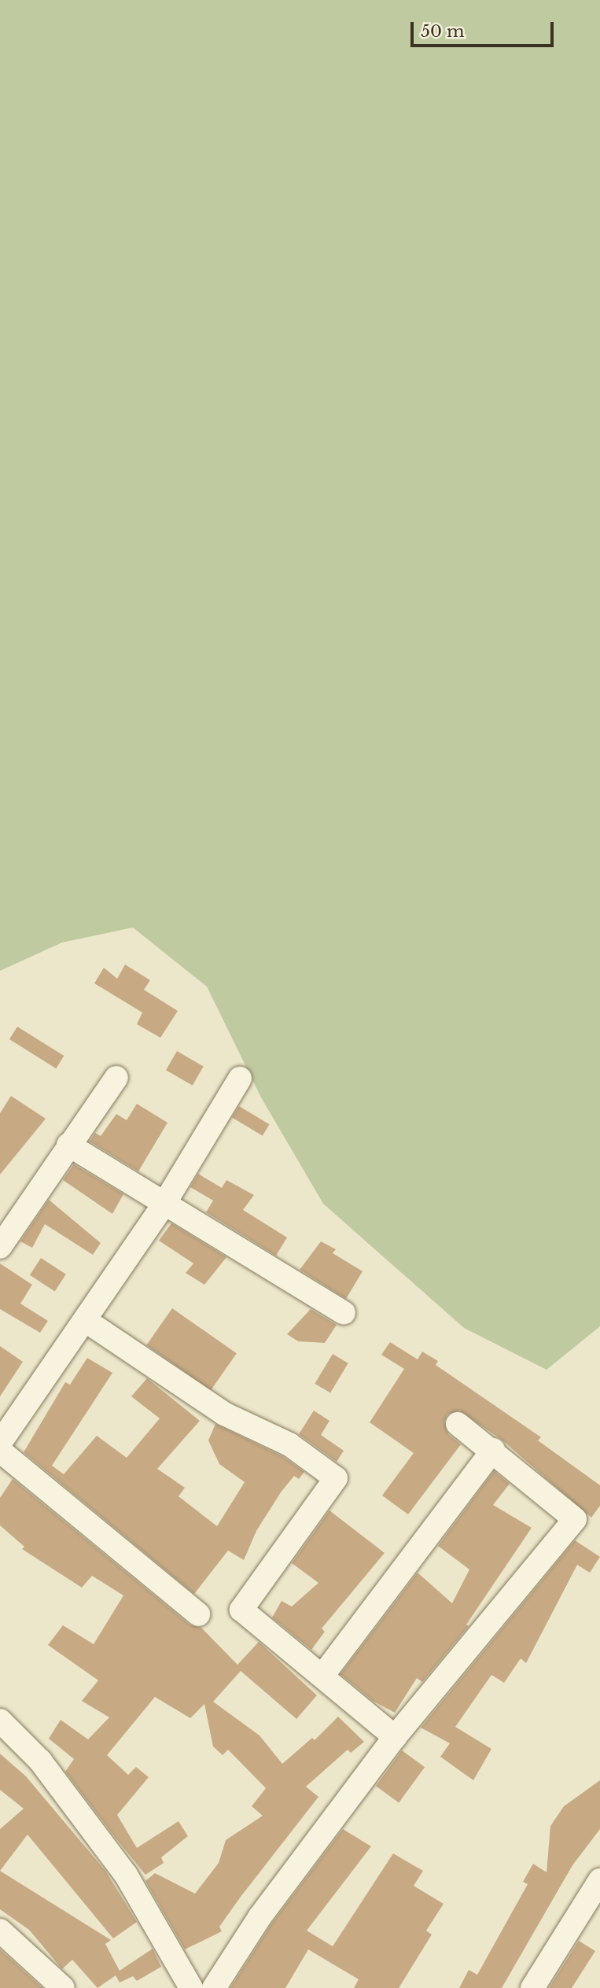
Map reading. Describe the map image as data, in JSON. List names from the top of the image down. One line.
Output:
{"scale_bar":"50 m"}
